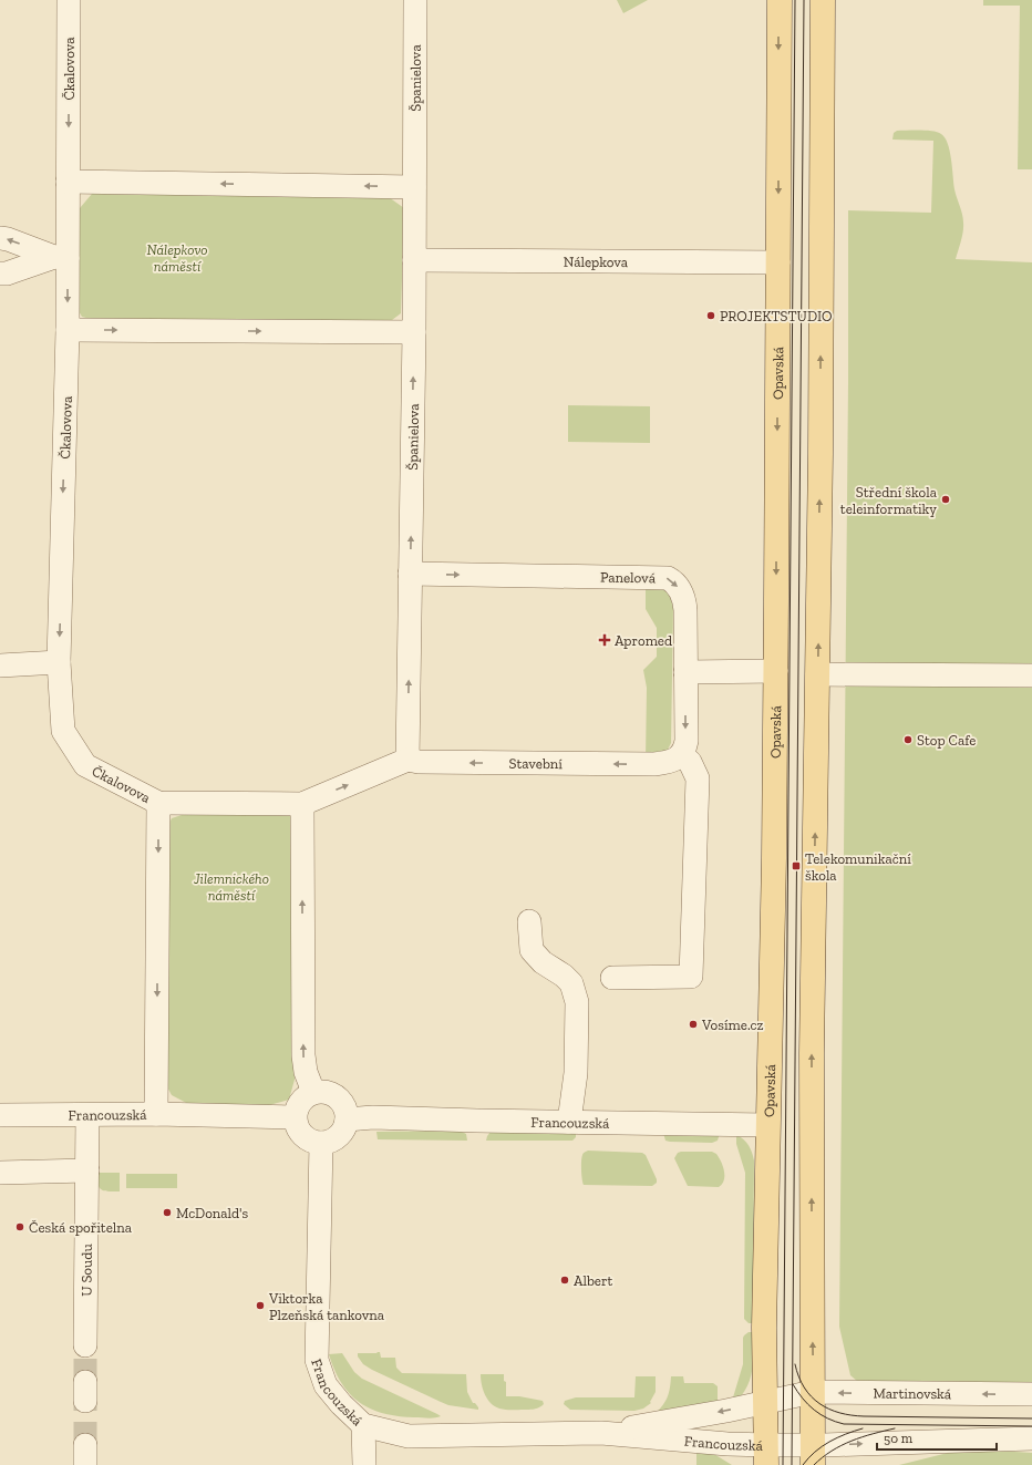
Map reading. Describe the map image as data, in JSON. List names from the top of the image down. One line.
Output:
{"streets":{"main road":["Opavská"],"street":["Čkalovova","Španielova","Nálepkova","Panelová","Stavební","Francouzská","U Soudu","Martinovská"]},"crossings":[["Španielova","Nálepkova"],["Španielova","Panelová"],["Španielova","Stavební"],["Nálepkova","Opavská"],["Opavská","Francouzská"],["Panelová","Stavební"],["Francouzská","U Soudu"],["Francouzská","Martinovská"]],"one_way":["Čkalovova","Španielova","Stavební"],"parks":["Nálepkovo náměstí","Jilemnického náměstí"],"places":{"other":["PROJEKTSTUDIO","Střední škola teleinformatiky","Stop Cafe","Vosíme.cz","McDonald's","Česká spořitelna","Albert","Viktorka Plzeňská tankovna"],"health":["Apromed"],"transit":["Telekomunikační škola"]},"scale_bar":"50 m"}
